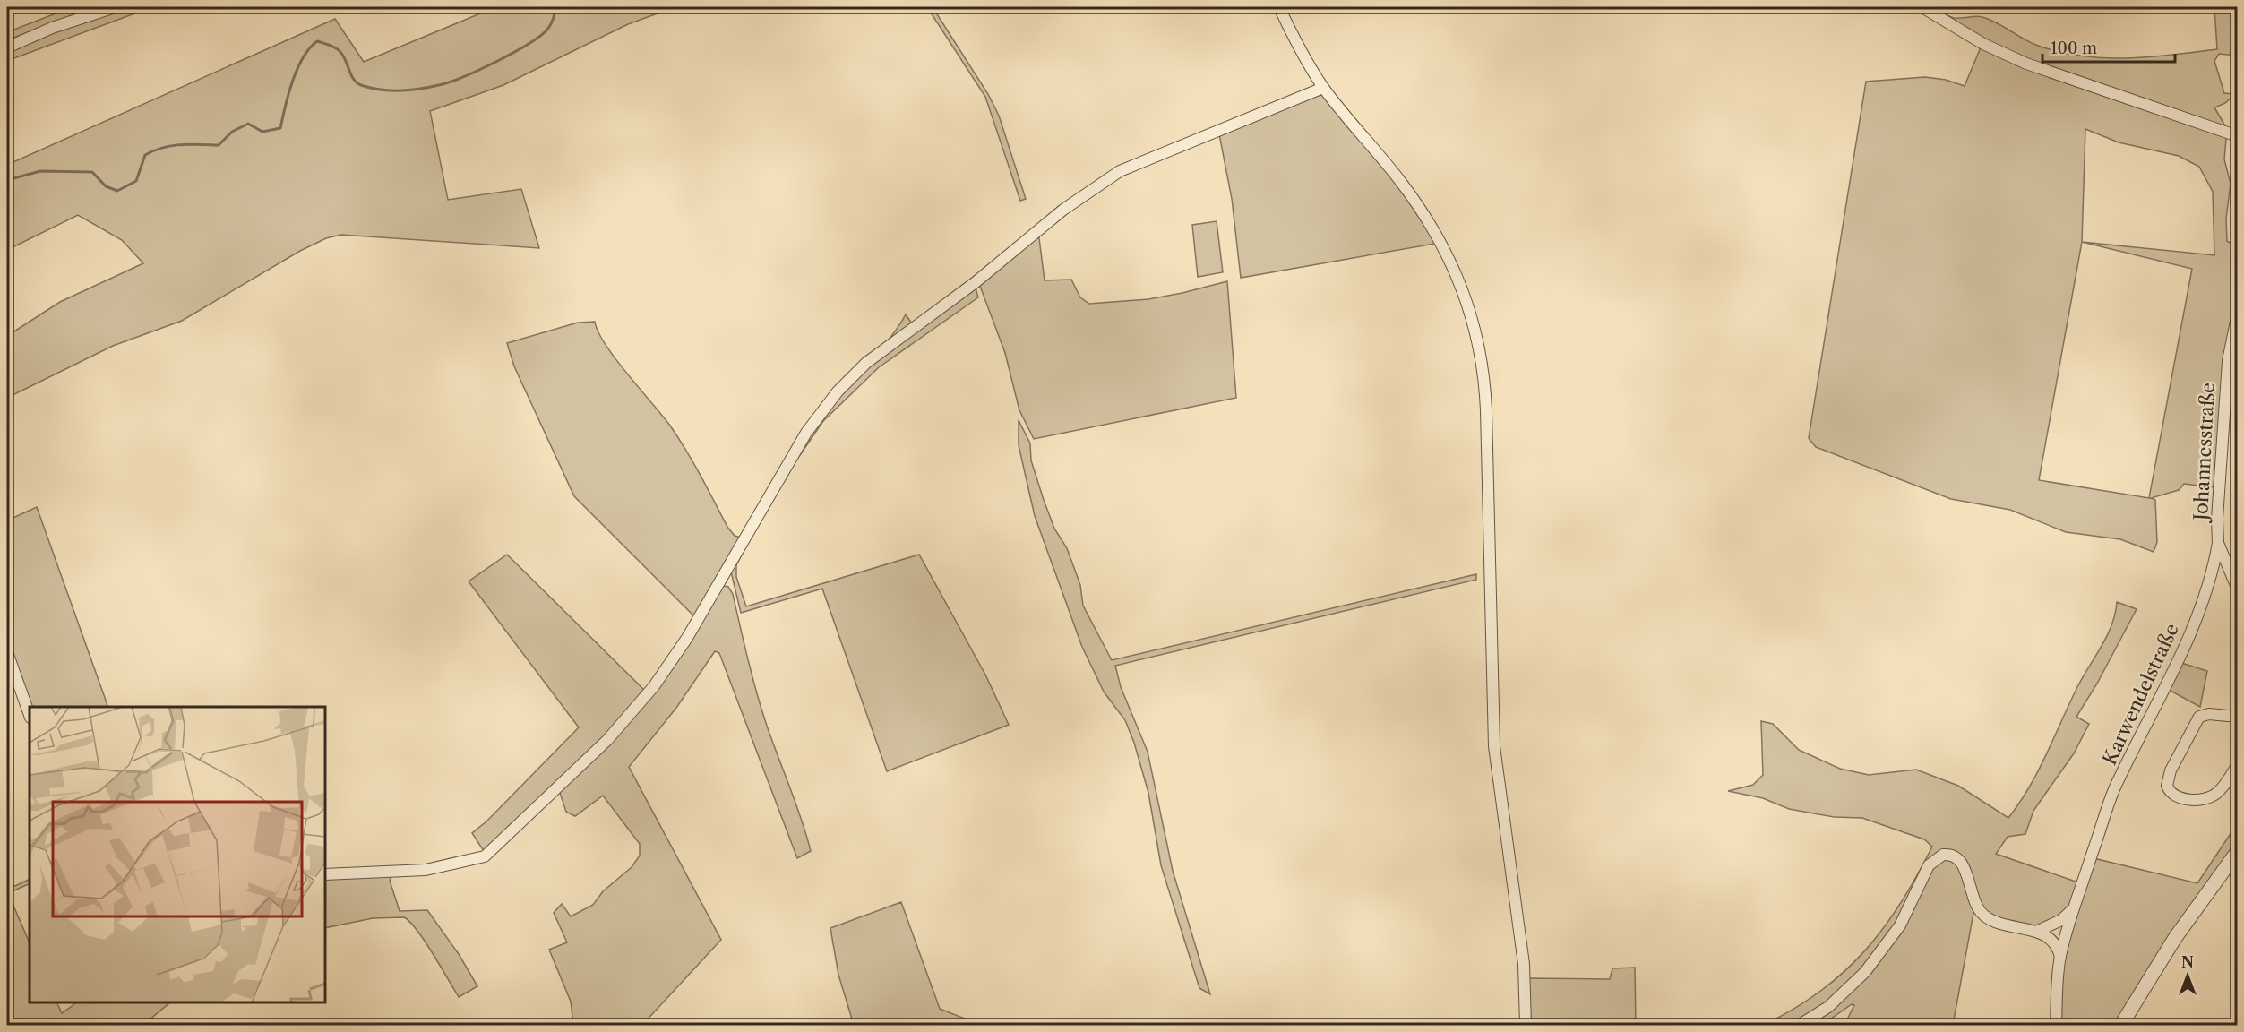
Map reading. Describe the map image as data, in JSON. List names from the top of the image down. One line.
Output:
{"streets":{"street":["Johannesstraße","Karwendelstraße"]},"crossings":[["Johannesstraße","Karwendelstraße"]],"scale_bar":"100 m","north":"top"}
